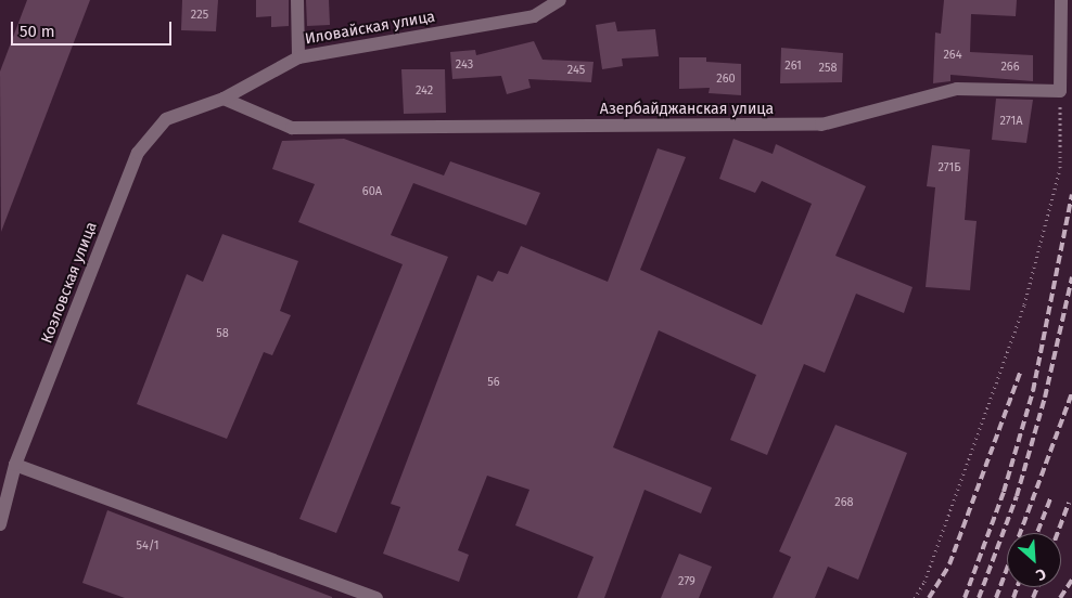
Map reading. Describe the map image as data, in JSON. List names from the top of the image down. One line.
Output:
{"streets":{"street":["Иловайская улица","Азербайджанская улица","Козловская улица"]},"crossings":[["Иловайская улица","Азербайджанская улица"],["Иловайская улица","Козловская улица"],["Азербайджанская улица","Козловская улица"]],"house_numbers":["225","264","243","261","266","258","245","260","242","271А","271Б","60А","58","56","268","54/1","279"],"scale_bar":"50 m","north":"bottom right"}
